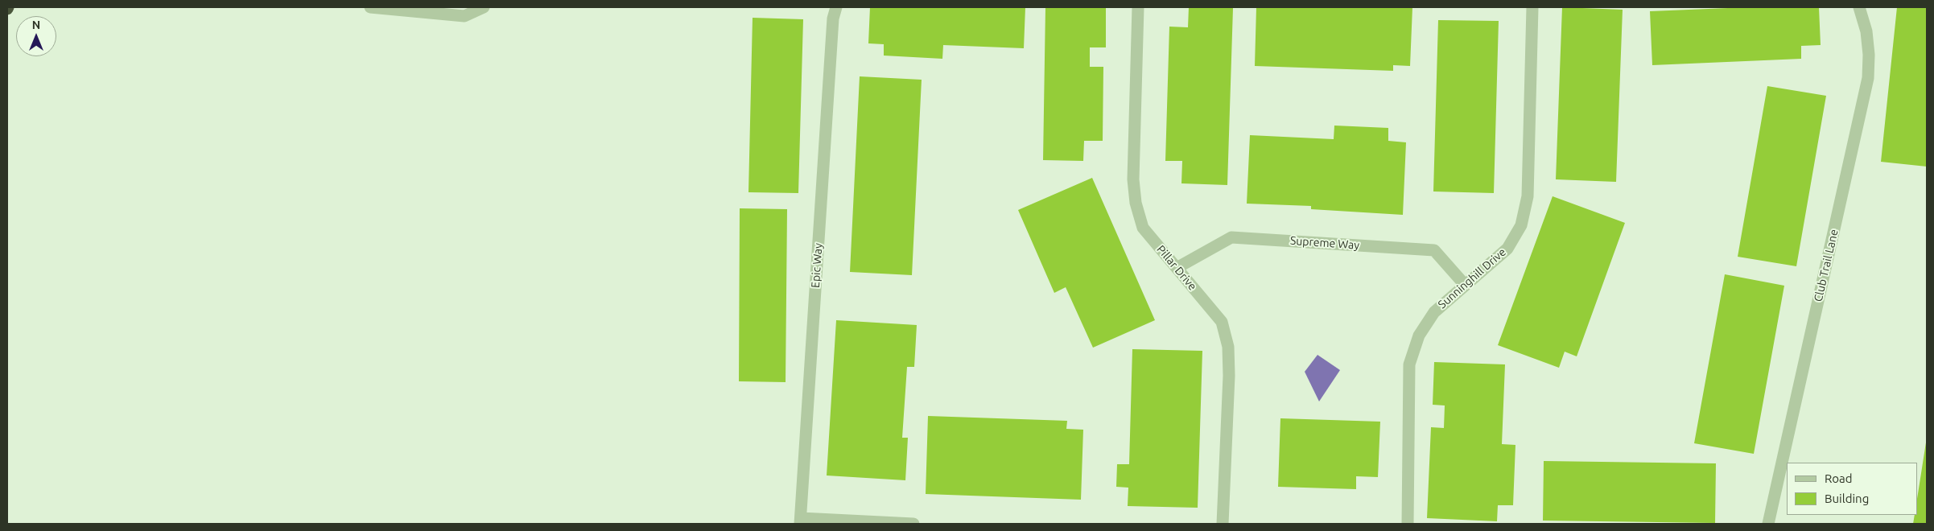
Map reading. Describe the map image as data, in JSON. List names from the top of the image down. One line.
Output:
{"streets":{"street":["Supreme Way","Epic Way","Club Trail Lane","Pillar Drive","Sunninghill Drive"]},"crossings":[["Supreme Way","Pillar Drive"],["Supreme Way","Sunninghill Drive"]],"legend":["Road","Building"],"north":"top"}
